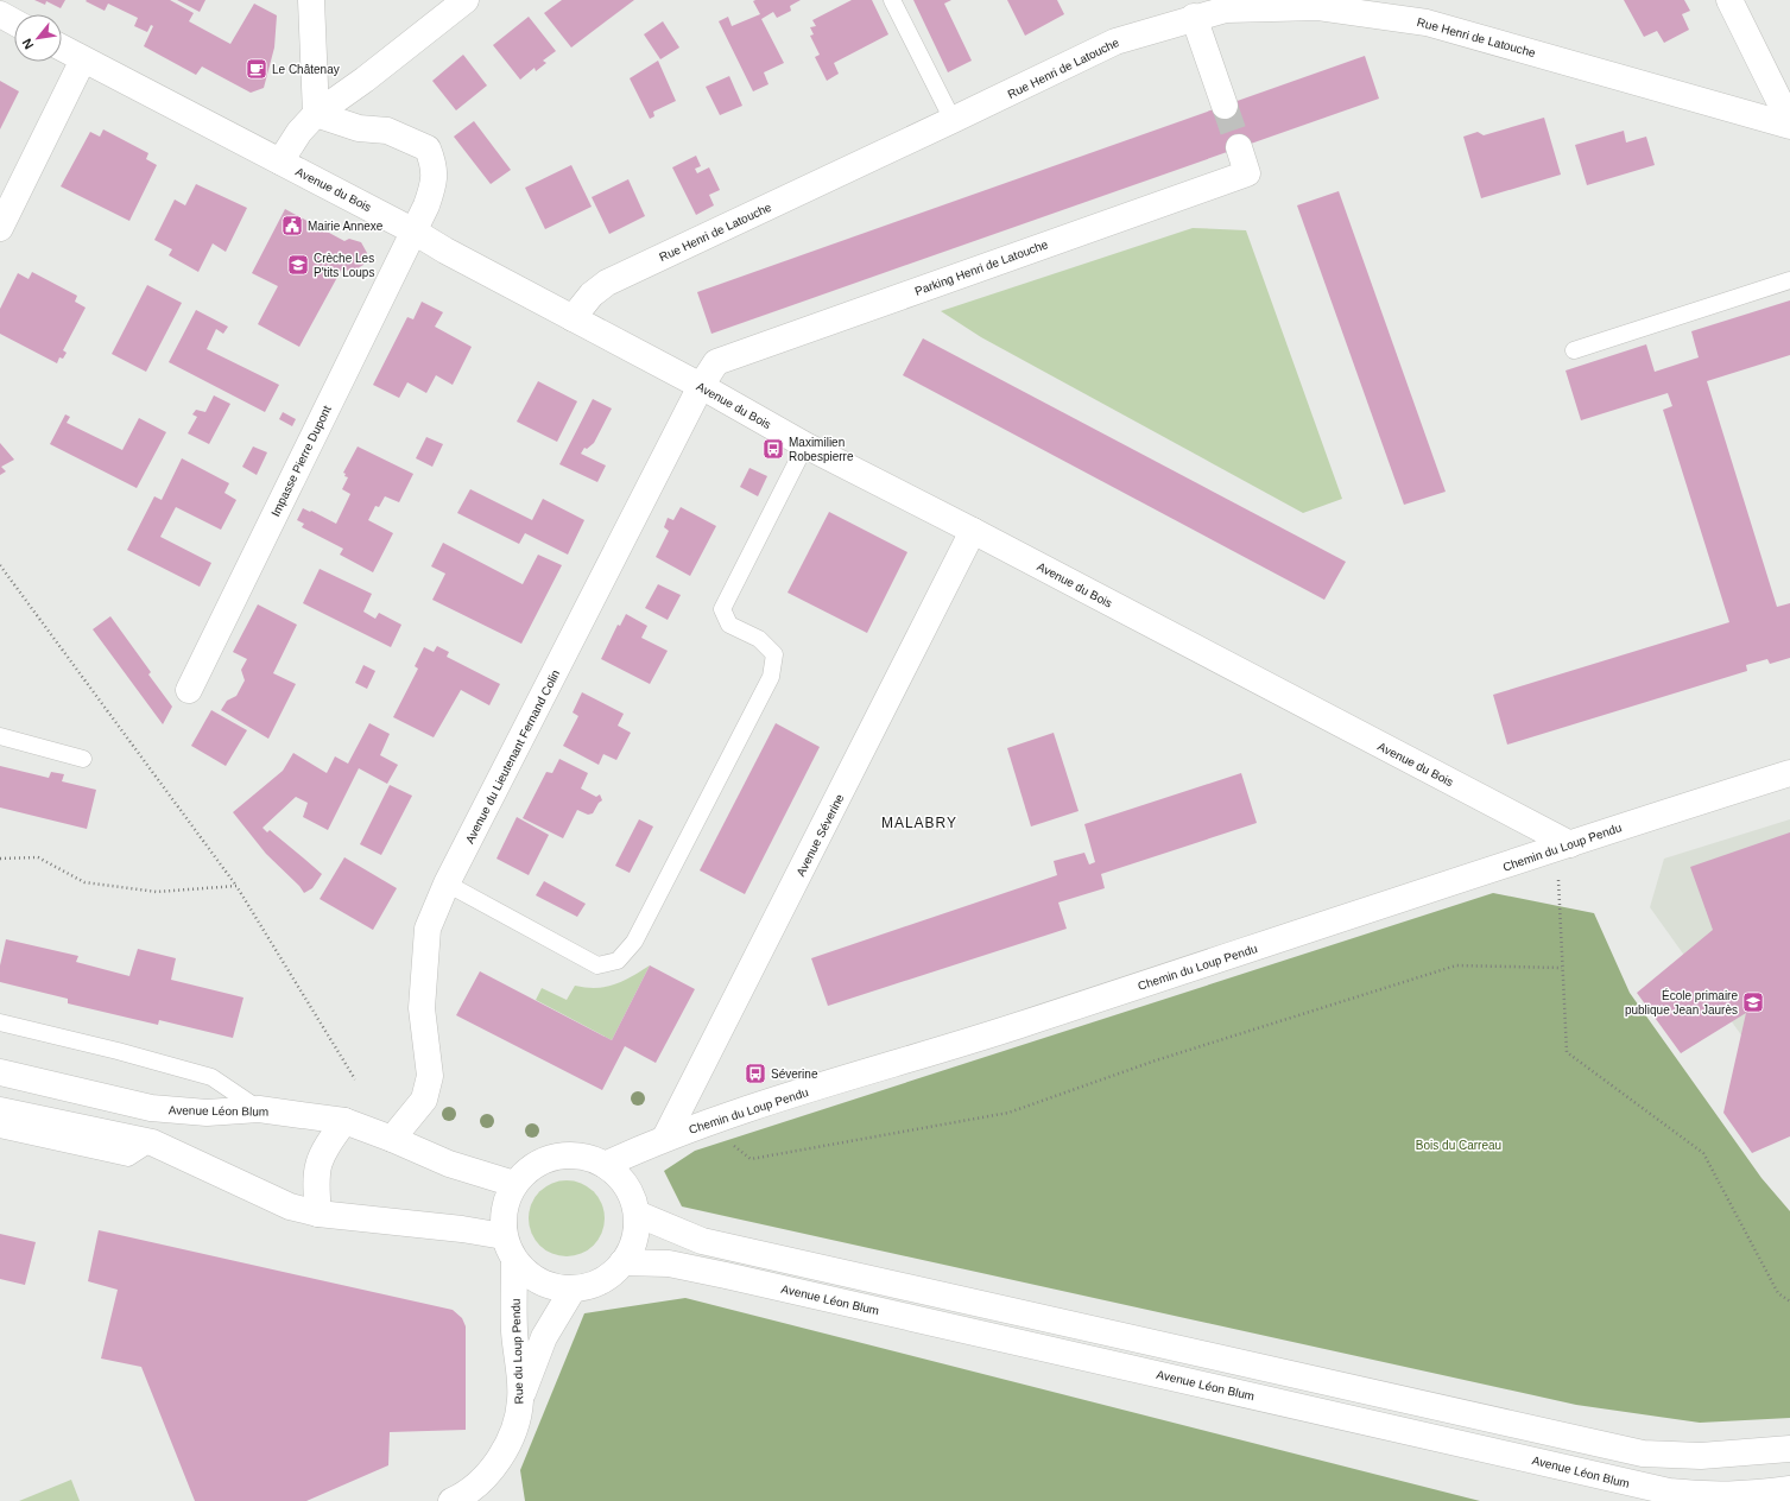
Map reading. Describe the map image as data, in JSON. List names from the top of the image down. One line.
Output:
{"streets":{"street":["Rue Henri de Latouche","Avenue du Bois","Parking Henri de Latouche","Impasse Pierre Dupont","Avenue du Lieutenant Fernand Colin","Avenue Séverine","Chemin du Loup Pendu","Avenue Léon Blum","Rue du Loup Pendu"]},"crossings":[["Rue Henri de Latouche","Avenue du Bois"],["Avenue du Bois","Parking Henri de Latouche"],["Avenue du Bois","Impasse Pierre Dupont"],["Avenue du Bois","Avenue du Lieutenant Fernand Colin"],["Avenue du Bois","Avenue Séverine"],["Avenue du Bois","Chemin du Loup Pendu"],["Parking Henri de Latouche","Avenue du Lieutenant Fernand Colin"],["Avenue du Lieutenant Fernand Colin","Avenue Léon Blum"],["Avenue Séverine","Chemin du Loup Pendu"],["Chemin du Loup Pendu","Avenue Léon Blum"],["Chemin du Loup Pendu","Rue du Loup Pendu"],["Avenue Léon Blum","Rue du Loup Pendu"]],"districts":["MALABRY"],"parks":["Bois du Carreau"],"places":{"cafe":["Le Châtenay"],"public building":["Mairie Annexe"],"school or university":["Crèche Les P'tits Loups","École primaire publique Jean Jaurès"],"bus stop":["Maximilien Robespierre","Séverine"]},"north":"bottom left"}
